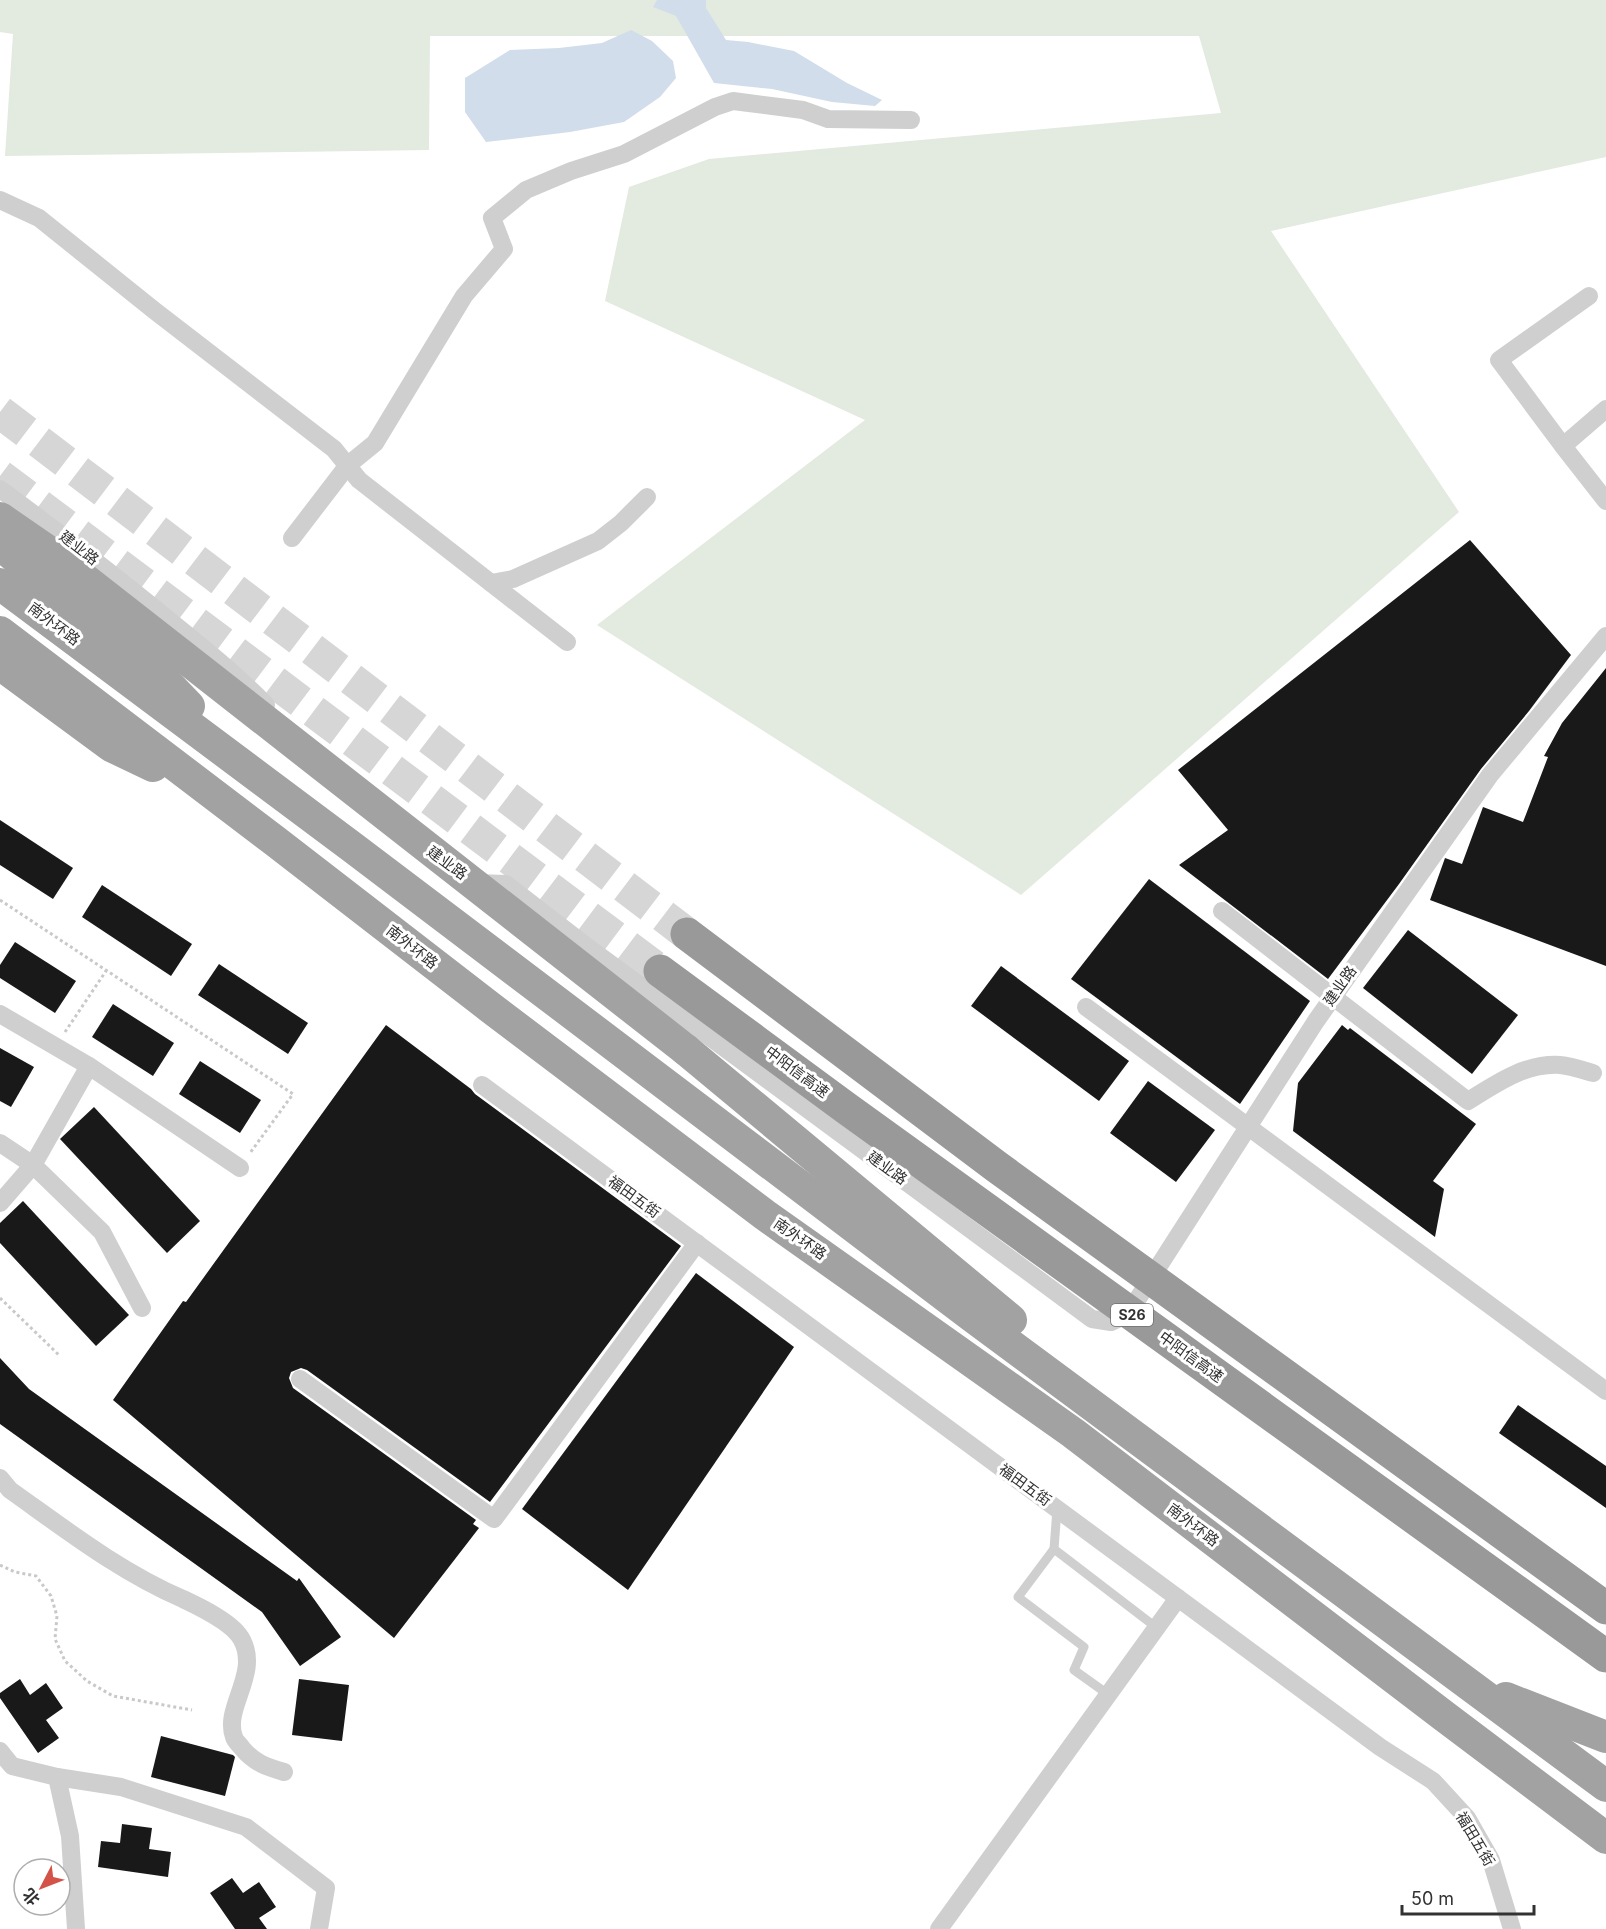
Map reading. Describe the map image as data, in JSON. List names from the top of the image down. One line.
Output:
{"streets":{"highway":["南外环路","中阳信高速","S26"],"street":["建业路","福田五街"]},"scale_bar":"50 m","north":"bottom left"}
